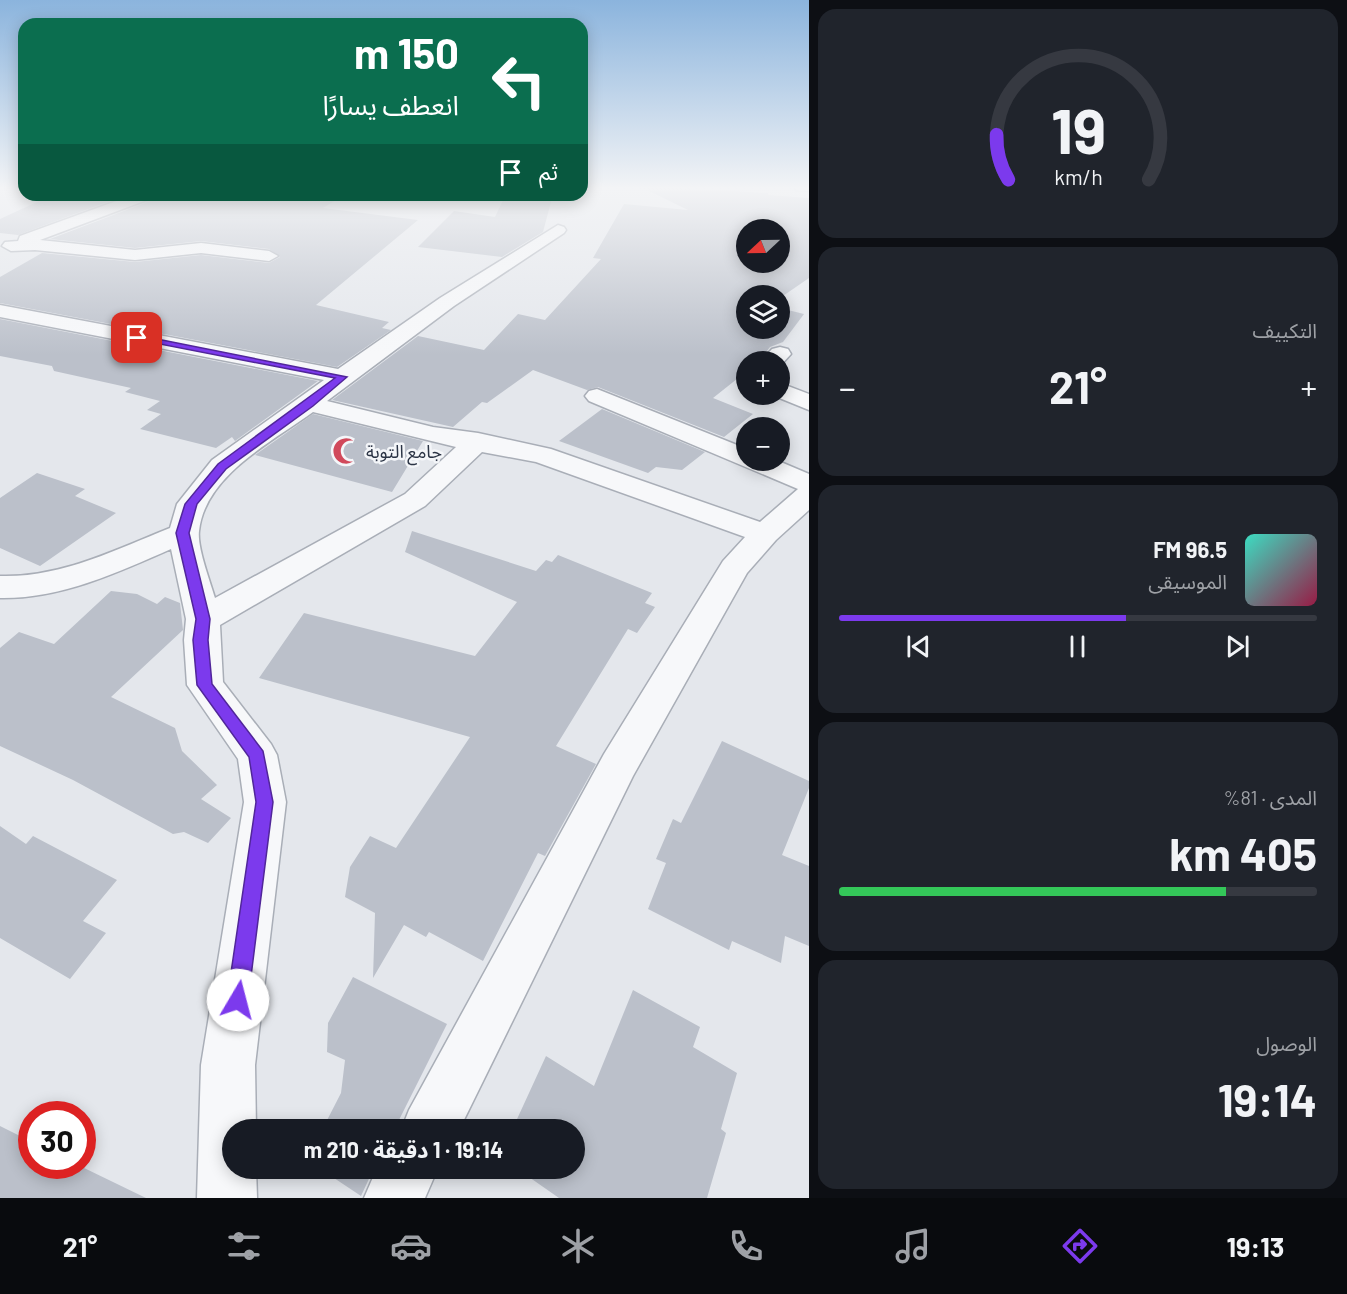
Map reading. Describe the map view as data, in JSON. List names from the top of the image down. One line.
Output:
{"places":{"mosque":["جامع التوبة"]},"north":"left","page":{"turn":["150 m","انعطف يسارًا"],"then":"ثم","map_buttons":["+","−"],"tile":["التكييف",["المدى · 81%","405 km"],["الوصول","19:14"]],"heat":["−","21°","+"],"song":["96.5 FM","الموسيقى"],"limit":"30","trip":"19:14 · 1 دقيقة · 210 m","tabs":["19:13","21°"],"gauge":["19","km/h"]}}
